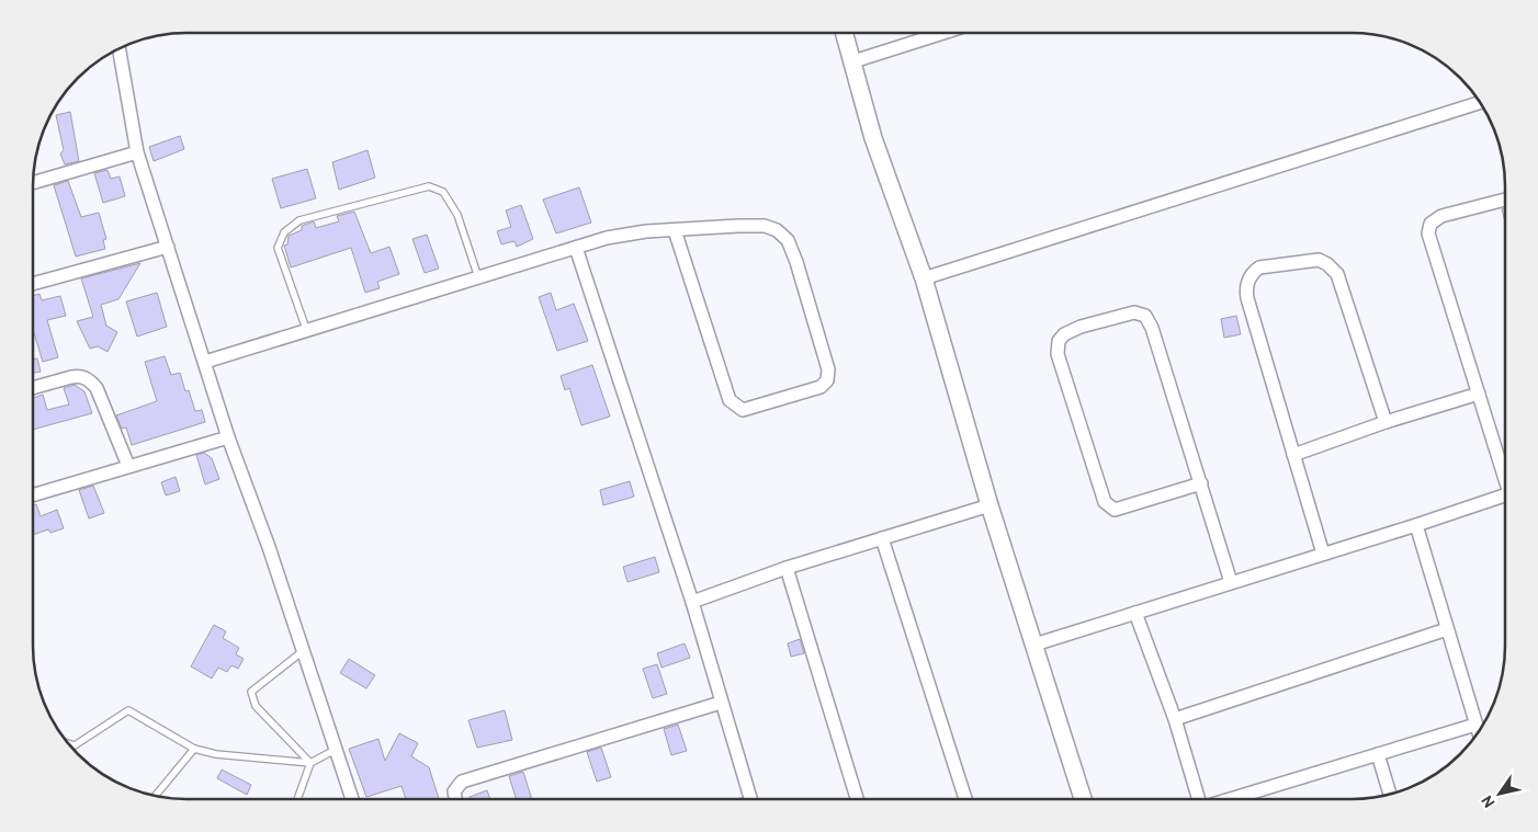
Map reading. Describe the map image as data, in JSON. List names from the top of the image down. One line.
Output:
{"north":"bottom left"}
